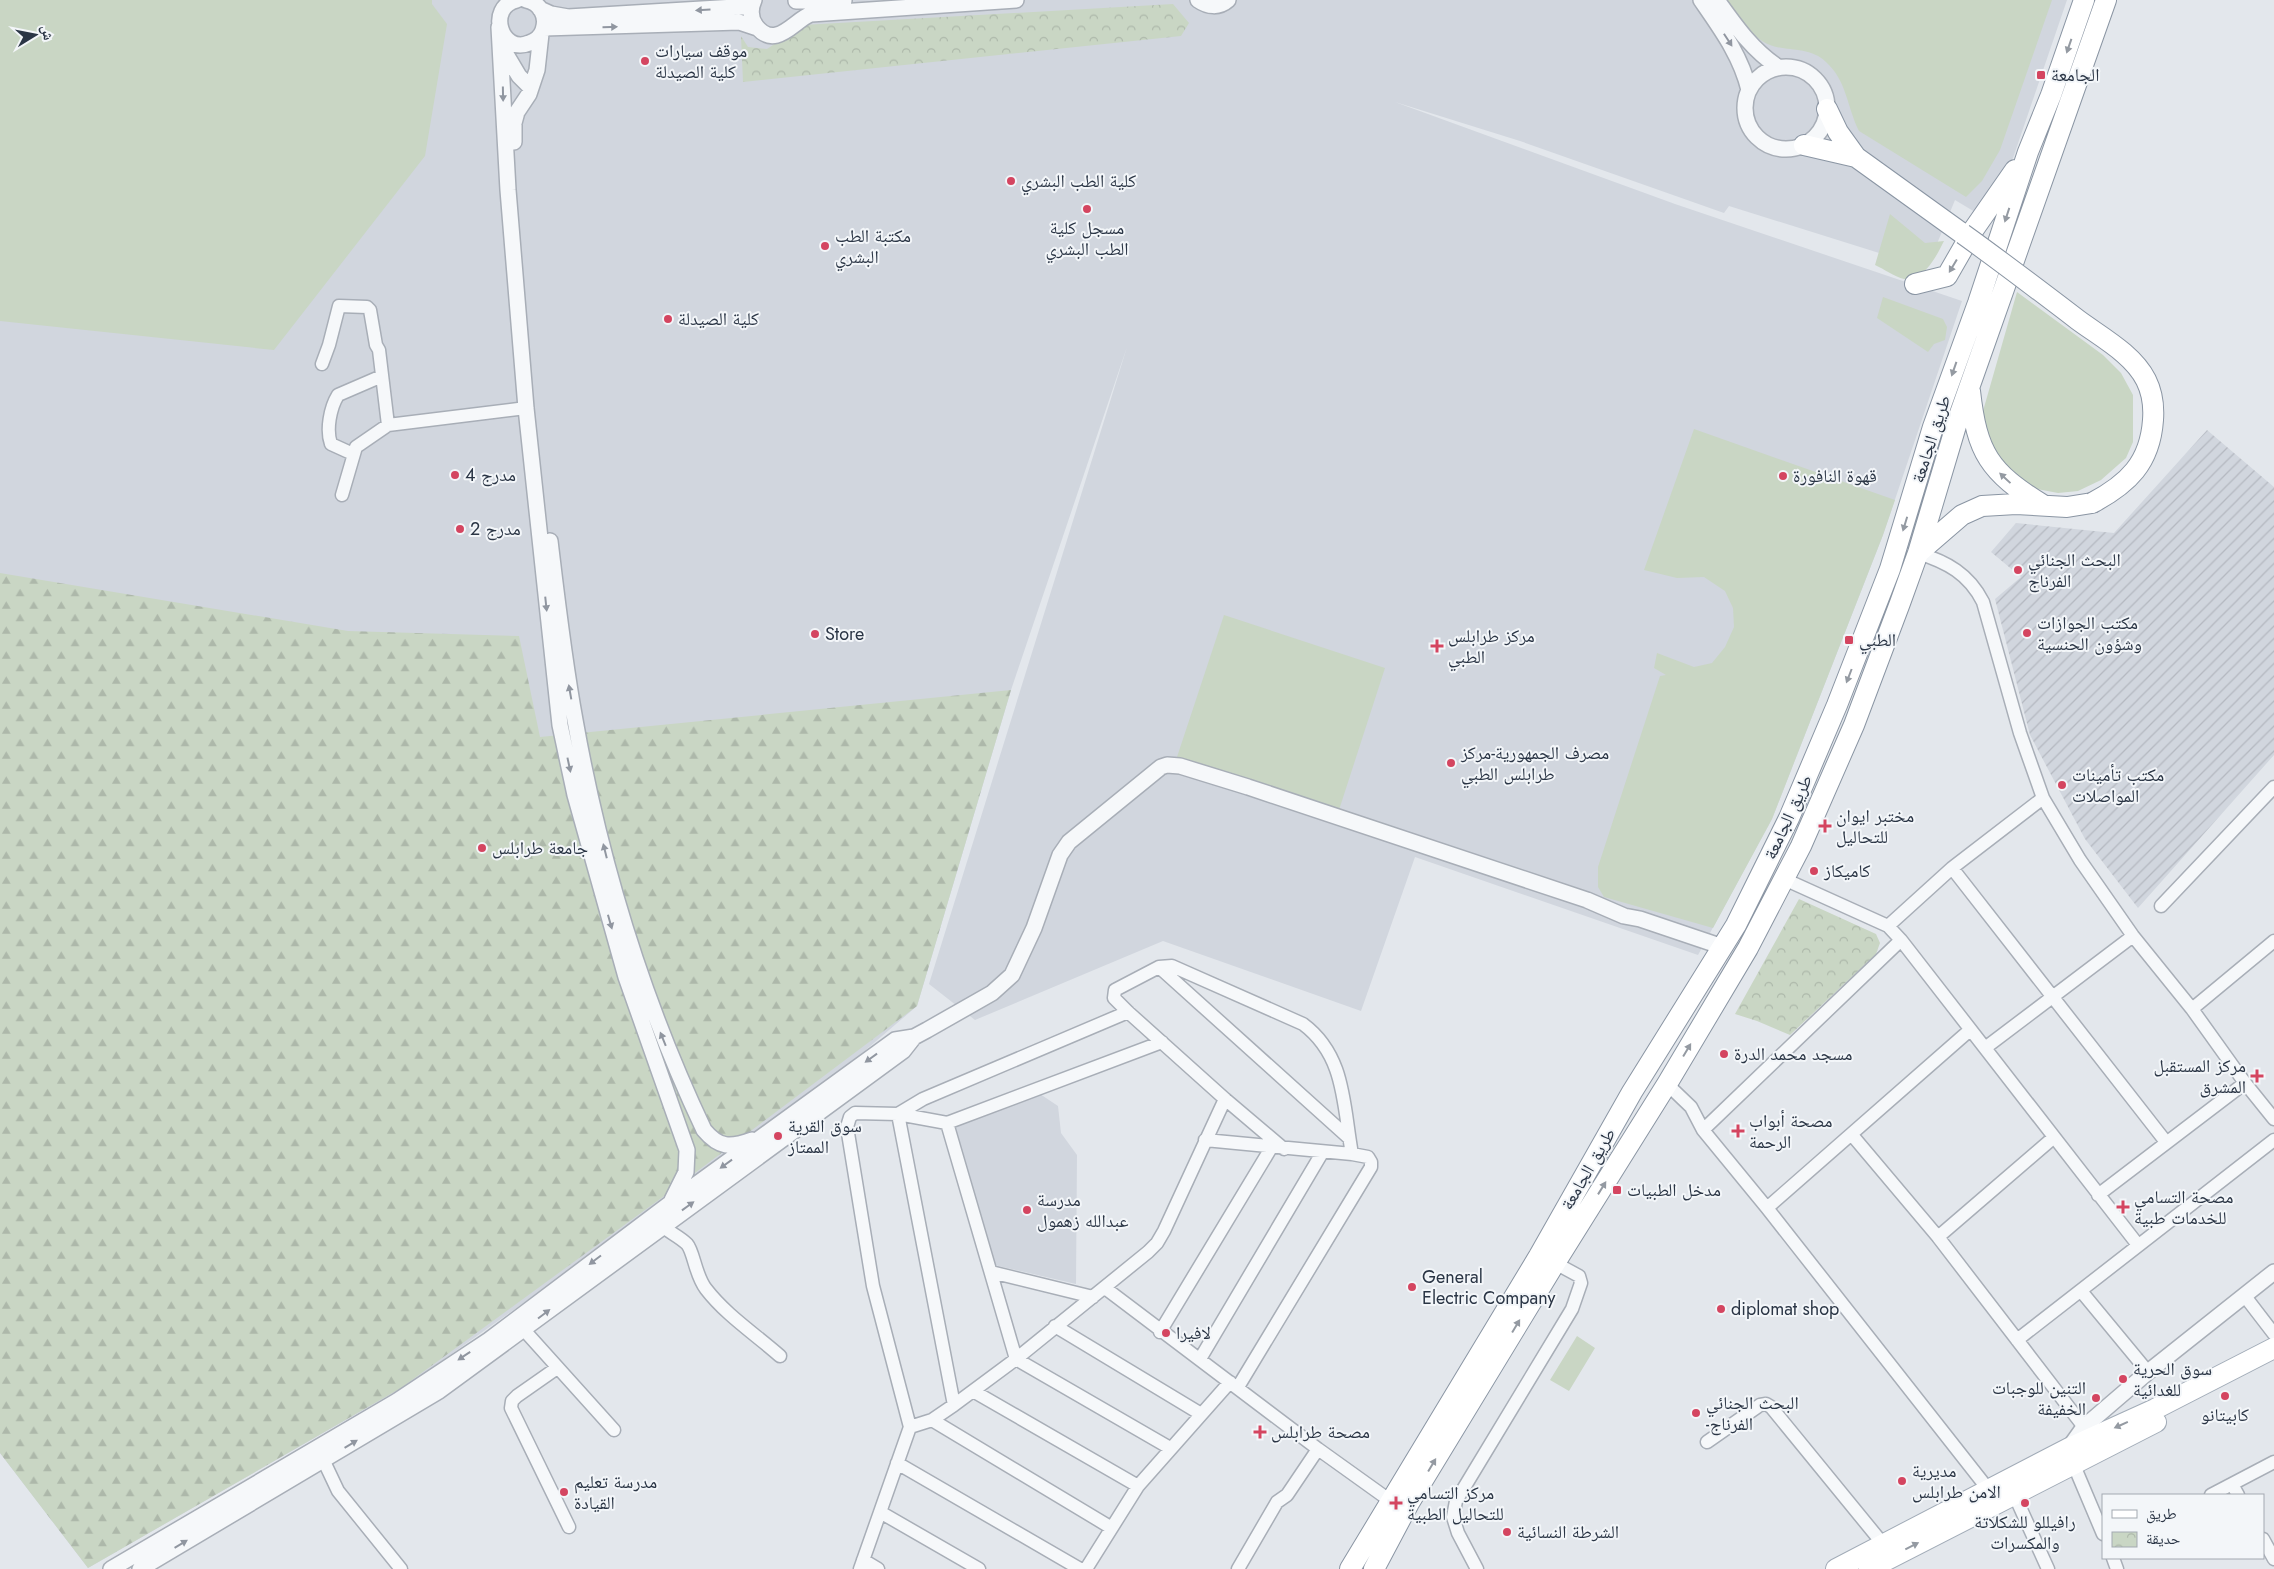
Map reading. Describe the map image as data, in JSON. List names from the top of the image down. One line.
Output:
{"streets":{"main road":["طريق الجامعة"]},"places":{"other":["موقف سيارات كلية الصيدلة","كلية الطب البشري","مسجل كلية الطب البشري","مكتبة الطب البشري","كلية الصيدلة","مدرج 4","قهوة النافورة","مدرج 2","البحث الجنائي الفرناج","مكتب الجوازات وشؤون الحنسية","Store","مصرف الجمهورية-مركز طرابلس الطبي","مكتب تأمينات المواصلات","جامعة طرابلس","كاميكاز","مسجد محمد الدرة","سوق القرية الممتاز","مدرسة عبدالله زهمول","General Electric Company","diplomat shop","لافيرا","سوق الحرية للغدائية","كابيتانو","التنين للوجبات الخفيفة","البحث الجنائي -الفرناج","مديرية الامن طرابلس","مدرسة تعليم القيادة","رافيللو للشكلاتة والمكسرات","الشرطة النسائية"],"transit":["الجامعة","الطبي","مدخل الطبيات"],"health":["مركز طرابلس الطبي","مختبر ايوان للتحاليل","مركز المستقبل المشرق","مصحة أبواب الرحمة","مصحة التسامي للخدمات طبية","مصحة طرابلس","مركز التسامي للتحاليل الطبية"]},"legend":["طريق","حديقة"],"north":"right"}
